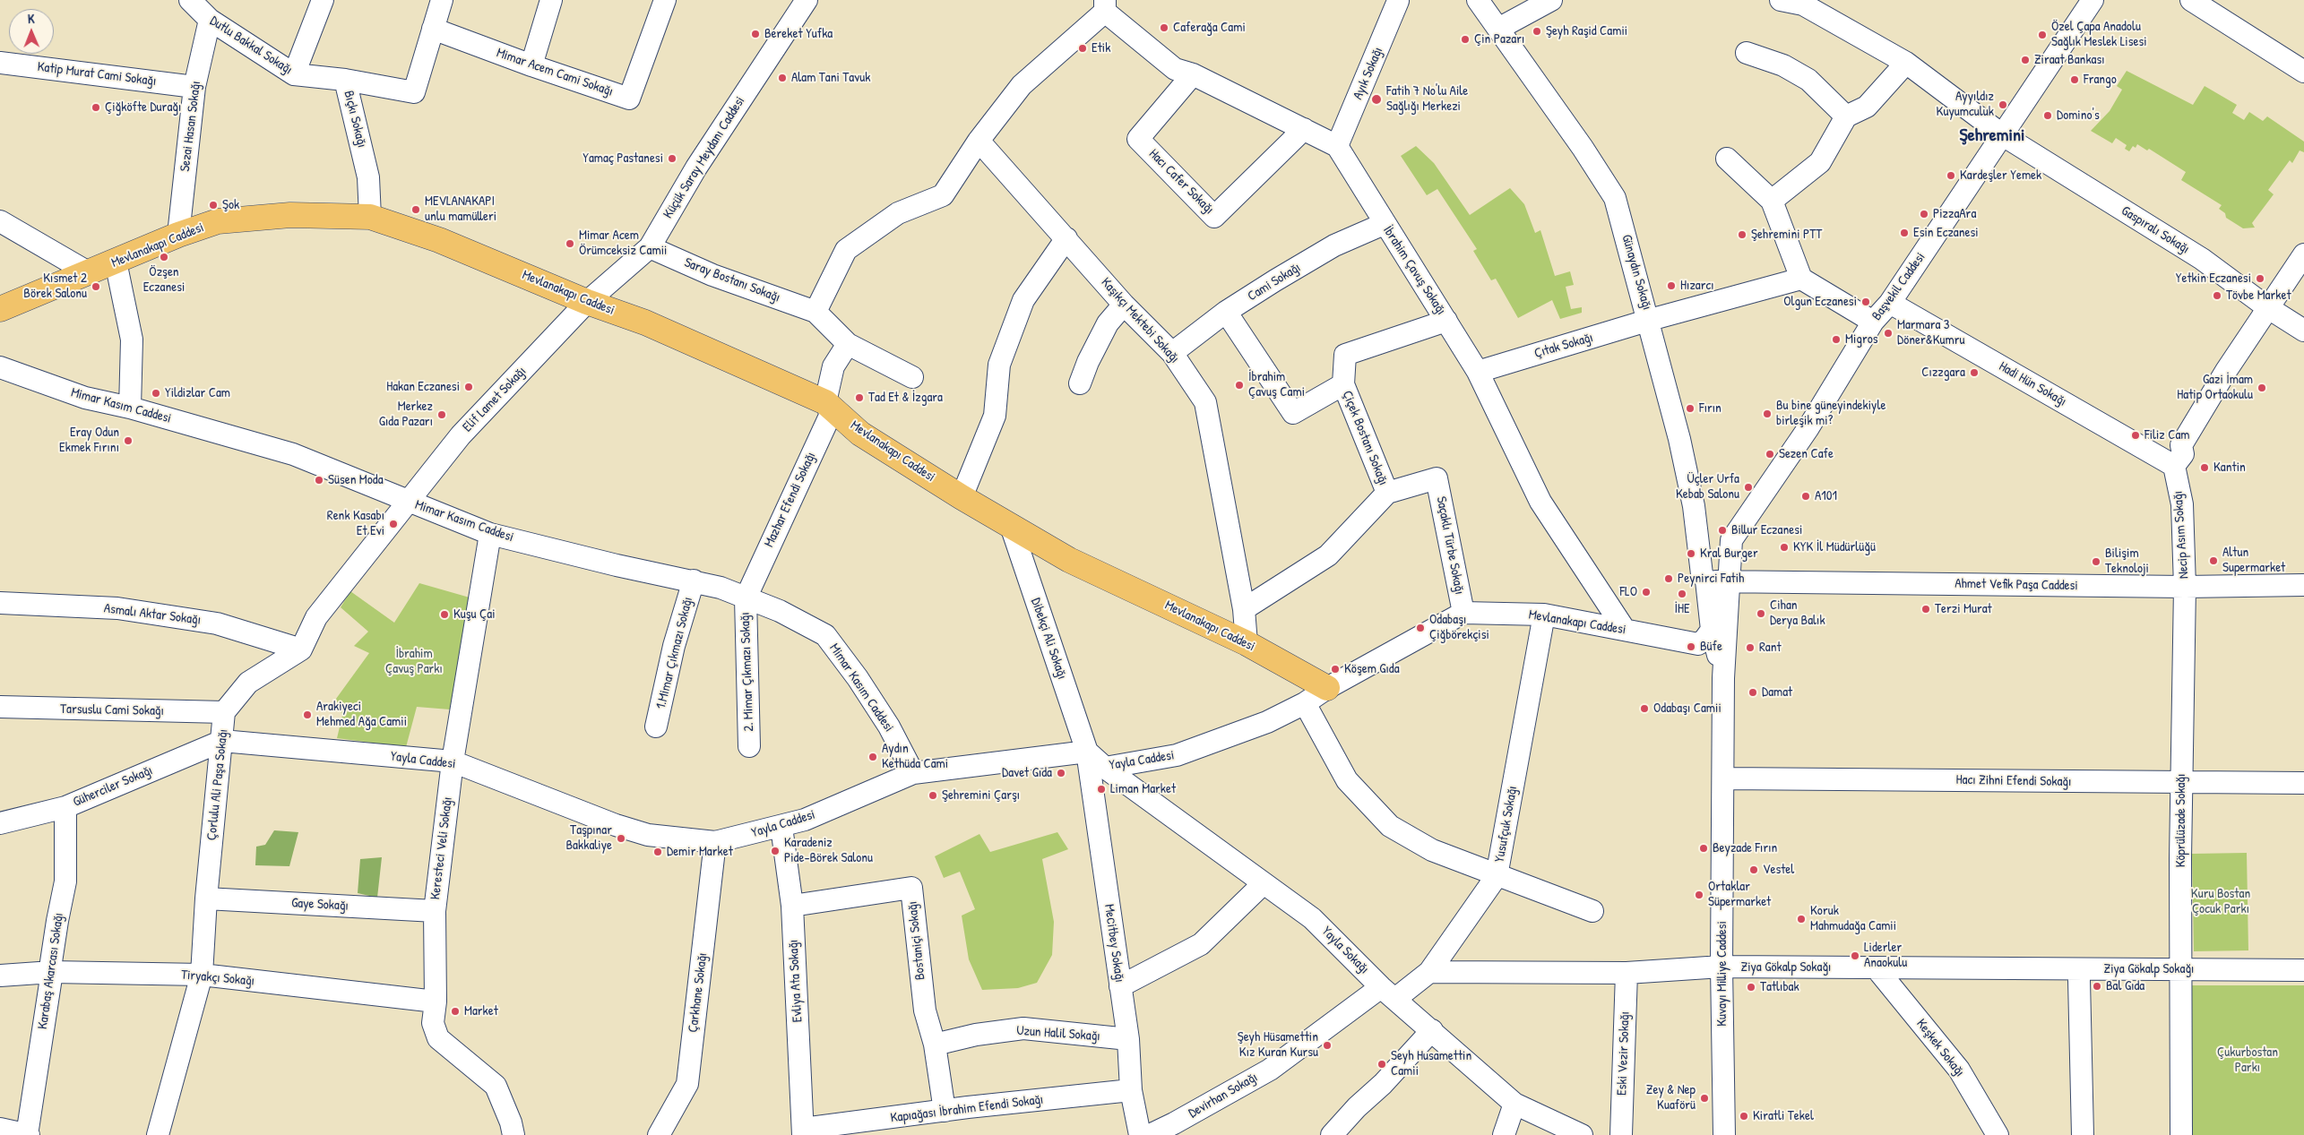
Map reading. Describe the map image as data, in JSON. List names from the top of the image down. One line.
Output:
{"streets":{"main road":["Mevlanakapı Caddesi"],"street":["Dutlu Bakkal Sokağı","Mimar Acem Cami Sokağı","Ayık Sokağı","Katip Murat Cami Sokağı","Bıçkı Sokağı","Sezai Hasan Sokağı","Küçük Saray Meydanı Caddesi","Hacı Cafer Sokağı","Gaspıralı Sokağı","İbrahim Çavuş Sokağı","Günaydın Sokağı","Saray Bostanı Sokağı","Cami Sokağı","Başvekil Caddesi","Kaşıkçı Mektebi Sokağı","Çıtak Sokağı","Hadi Hün Sokağı","Elif Lamet Sokağı","Mimar Kasım Caddesi","Çiçek Bostanı Sokağı","Mazhar Efendi Sokağı","Necip Asım Sokağı","Saçaklı Türbe Sokağı","Ahmet Vefik Paşa Caddesi","Asmalı Aktar Sokağı","Dibekçi Ali Sokağı","1.Mimar Çıkmazı Sokağı","2. Mimar Çıkmazı Sokağı","Tarsuslu Cami Sokağı","Yayla Caddesi","Hacı Zihni Efendi Sokağı","Çorlulu Ali Paşa Sokağı","Güherciler Sokağı","Köprülüzade Sokağı","Yusufçuk Sokağı","Keresteci Veli Sokağı","Gaye Sokağı","Bostaniçi Sokağı","Meсitbey Sokağı","Yayla Sokağı","Ziya Gökalp Sokağı","Karabaş Akarcası Sokağı","Kuvayı Milliye Caddesi","Tiryakçı Sokağı","Evliya Ata Sokağı","Çarkhane Sokağı","Uzun Halil Sokağı","Keşkek Sokağı","Eski Vezir Sokağı","Devirhan Sokağı","Kapıağası İbrahim Efendi Sokağı"]},"crossings":[["Dutlu Bakkal Sokağı","Bıçkı Sokağı"],["Dutlu Bakkal Sokağı","Sezai Hasan Sokağı"],["Mimar Acem Cami Sokağı","Bıçkı Sokağı"],["Ayık Sokağı","İbrahim Çavuş Sokağı"],["Katip Murat Cami Sokağı","Sezai Hasan Sokağı"],["Bıçkı Sokağı","Mevlanakapı Caddesi"],["Sezai Hasan Sokağı","Mevlanakapı Caddesi"],["Küçük Saray Meydanı Caddesi","Mevlanakapı Caddesi"],["Küçük Saray Meydanı Caddesi","Saray Bostanı Sokağı"],["Küçük Saray Meydanı Caddesi","Elif Lamet Sokağı"],["Gaspıralı Sokağı","Başvekil Caddesi"],["Mevlanakapı Caddesi","İbrahim Çavuş Sokağı"],["Mevlanakapı Caddesi","Günaydın Sokağı"],["Mevlanakapı Caddesi","Kaşıkçı Mektebi Sokağı"],["Mevlanakapı Caddesi","Elif Lamet Sokağı"],["Mevlanakapı Caddesi","Mazhar Efendi Sokağı"],["Mevlanakapı Caddesi","Saçaklı Türbe Sokağı"],["Mevlanakapı Caddesi","Dibekçi Ali Sokağı"],["Mevlanakapı Caddesi","Yayla Caddesi"],["Mevlanakapı Caddesi","Yusufçuk Sokağı"],["İbrahim Çavuş Sokağı","Cami Sokağı"],["İbrahim Çavuş Sokağı","Çıtak Sokağı"],["İbrahim Çavuş Sokağı","Çiçek Bostanı Sokağı"],["Günaydın Sokağı","Başvekil Caddesi"],["Günaydın Sokağı","Çıtak Sokağı"],["Günaydın Sokağı","Ahmet Vefik Paşa Caddesi"],["Günaydın Sokağı","Kuvayı Milliye Caddesi"],["Cami Sokağı","Kaşıkçı Mektebi Sokağı"],["Başvekil Caddesi","Hadi Hün Sokağı"],["Başvekil Caddesi","Ahmet Vefik Paşa Caddesi"],["Başvekil Caddesi","Kuvayı Milliye Caddesi"],["Hadi Hün Sokağı","Necip Asım Sokağı"],["Elif Lamet Sokağı","Mimar Kasım Caddesi"],["Mimar Kasım Caddesi","Mazhar Efendi Sokağı"],["Mimar Kasım Caddesi","1.Mimar Çıkmazı Sokağı"],["Mimar Kasım Caddesi","2. Mimar Çıkmazı Sokağı"],["Mimar Kasım Caddesi","Yayla Caddesi"],["Mimar Kasım Caddesi","Keresteci Veli Sokağı"],["Çiçek Bostanı Sokağı","Saçaklı Türbe Sokağı"],["Mazhar Efendi Sokağı","2. Mimar Çıkmazı Sokağı"],["Necip Asım Sokağı","Ahmet Vefik Paşa Caddesi"],["Necip Asım Sokağı","Köprülüzade Sokağı"],["Ahmet Vefik Paşa Caddesi","Köprülüzade Sokağı"],["Asmalı Aktar Sokağı","Çorlulu Ali Paşa Sokağı"],["Dibekçi Ali Sokağı","Yayla Caddesi"],["Dibekçi Ali Sokağı","Meсitbey Sokağı"],["Tarsuslu Cami Sokağı","Çorlulu Ali Paşa Sokağı"],["Yayla Caddesi","Çorlulu Ali Paşa Sokağı"],["Yayla Caddesi","Güherciler Sokağı"],["Yayla Caddesi","Keresteci Veli Sokağı"],["Yayla Caddesi","Meсitbey Sokağı"],["Yayla Caddesi","Yayla Sokağı"],["Yayla Caddesi","Evliya Ata Sokağı"],["Yayla Caddesi","Çarkhane Sokağı"],["Hacı Zihni Efendi Sokağı","Köprülüzade Sokağı"],["Hacı Zihni Efendi Sokağı","Kuvayı Milliye Caddesi"],["Çorlulu Ali Paşa Sokağı","Güherciler Sokağı"],["Çorlulu Ali Paşa Sokağı","Gaye Sokağı"],["Çorlulu Ali Paşa Sokağı","Tiryakçı Sokağı"],["Güherciler Sokağı","Karabaş Akarcası Sokağı"],["Köprülüzade Sokağı","Ziya Gökalp Sokağı"],["Yusufçuk Sokağı","Yayla Sokağı"],["Yusufçuk Sokağı","Ziya Gökalp Sokağı"],["Yusufçuk Sokağı","Devirhan Sokağı"],["Keresteci Veli Sokağı","Gaye Sokağı"],["Keresteci Veli Sokağı","Tiryakçı Sokağı"],["Bostaniçi Sokağı","Evliya Ata Sokağı"],["Bostaniçi Sokağı","Uzun Halil Sokağı"],["Bostaniçi Sokağı","Kapıağası İbrahim Efendi Sokağı"],["Meсitbey Sokağı","Uzun Halil Sokağı"],["Meсitbey Sokağı","Kapıağası İbrahim Efendi Sokağı"],["Yayla Sokağı","Devirhan Sokağı"],["Ziya Gökalp Sokağı","Kuvayı Milliye Caddesi"],["Ziya Gökalp Sokağı","Keşkek Sokağı"],["Ziya Gökalp Sokağı","Eski Vezir Sokağı"],["Karabaş Akarcası Sokağı","Tiryakçı Sokağı"],["Evliya Ata Sokağı","Kapıağası İbrahim Efendi Sokağı"]],"districts":["Şehremini"],"parks":["İbrahim Çavuş Parkı","Kuru Bostan Çocuk Parkı","Çukurbostan Parkı"],"places":["Caferağa Cami","Şeyh Raşid Camii","Bereket Yufka","Özel Çapa Anadolu Sağlık Meslek Lisesi","Çin Pazarı","Etik","Ziraat Bankası","Alam Tani Tavuk","Frango","Fatih 7 No'lu Aile Sağlığı Merkezi","Ayyıldız Kuyumculuk","Çiğköfte Durağı","Domino's","Yamaç Pastanesi","Kardeşler Yemek","Şok","MEVLANAKAPI unlu mamülleri","PizzaAra","Esin Eczanesi","Şehremini PTT","Mimar Acem Örümceksiz Camii","Özşen Eczanesi","Yetkin Eczanesi","Hızarcı","Kısmet 2 Börek Salonu","Tövbe Market","Olgun Eczanesi","Marmara 3 Döner&Kumru","Migros","Cızzgara","İbrahim Çavuş Cami","Hakan Eczanesi","Gazi İmam Hatip Ortaokulu","Yildizlar Cam","Tad Et & İzgara","Fırın","Bu bine güneyindekiyle birleşik mi?","Merkez Gıda Pazarı","Filiz Cam","Eray Odun Ekmek Fırını","Sezen Cafe","Kantin","Süsen Moda","Üçler Urfa Kebab Salonu","A101","Renk Kasabı Et Evi","Billur Eczanesi","KYK İl Müdürlüğü","Kral Burger","Altun Supermarket","Bilişim Teknoloji","Peynirci Fatih","FLO","İHE","Terzi Murat","Cihan Derya Balık","Kuşu Çai","Odabaşı Çiğbörekçisi","Büfe","Rant","Köşem Gıda","Damat","Odabaşı Camii","Arakiyeci Mehmed Ağa Camii","Aydın Kethüda Cami","Davet Gıda","Liman Market","Şehremini Çarşı","Taşpınar Bakkaliye","Beyzade Fırın","Karadeniz Pide-Börek Salonu","Demir Market","Vestel","Ortaklar Süpermarket","Koruk Mahmudağa Camii","Liderler Anaokulu","Bal Gıda","Tatlıbak","Market","Şeyh Hüsamettin Kız Kuran Kursu","Seyh Husamettin Camii","Zey & Nep Kuaförü","Kiratli Tekel"],"north":"top"}
